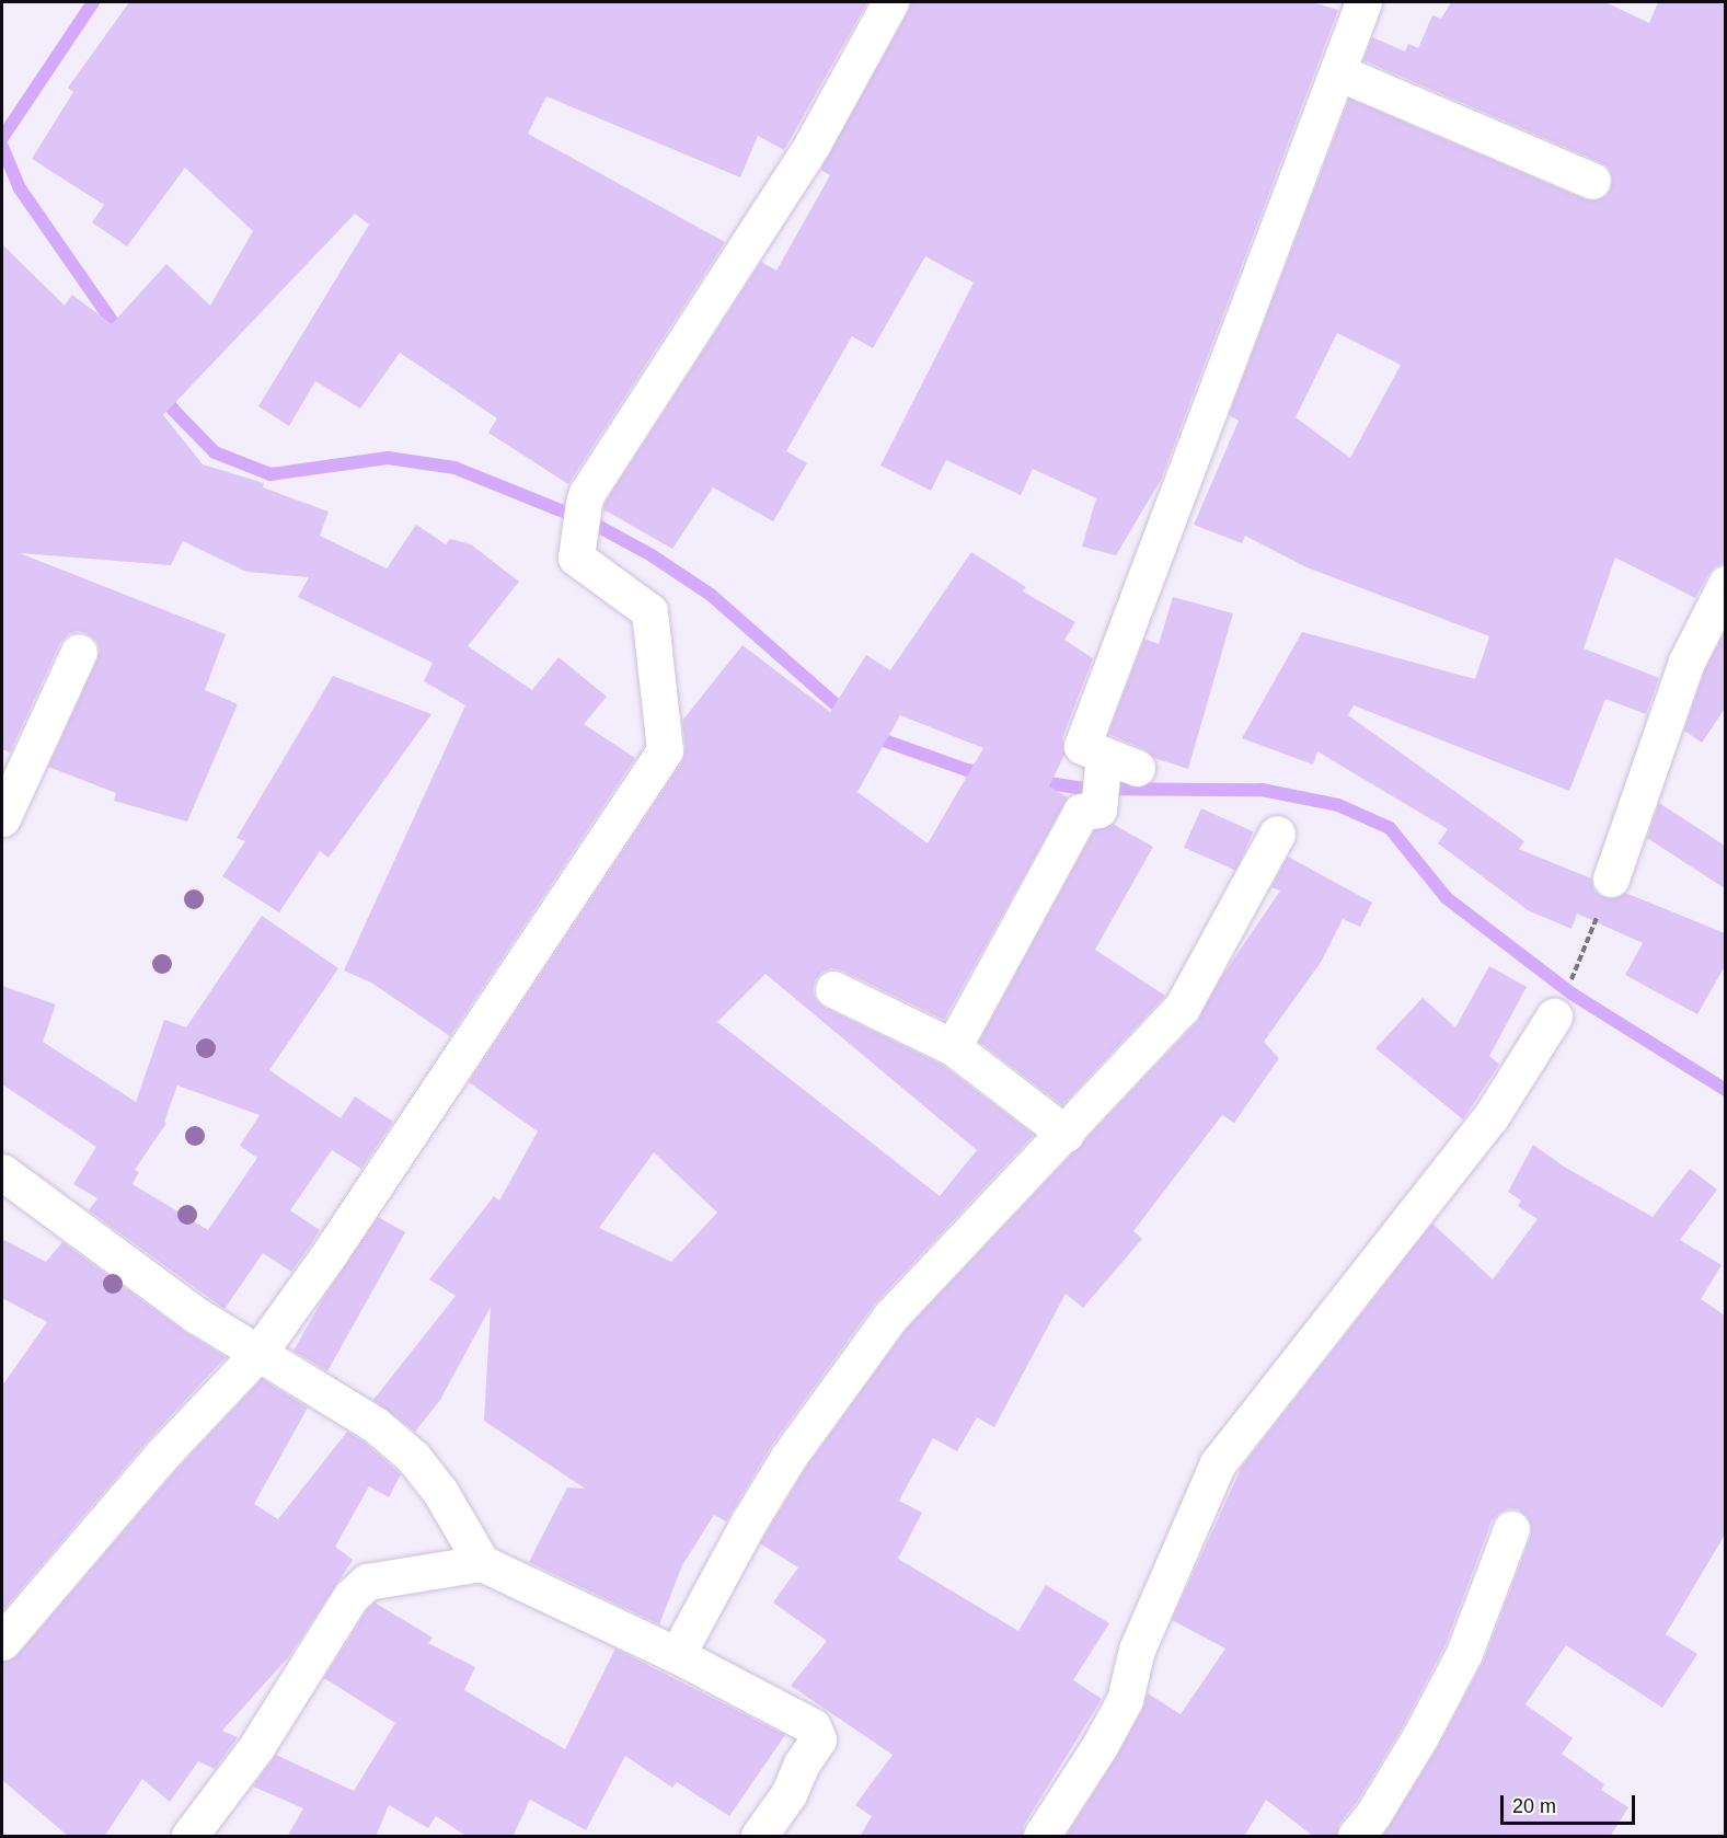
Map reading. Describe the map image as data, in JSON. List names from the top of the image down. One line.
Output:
{"scale_bar":"20 m"}
